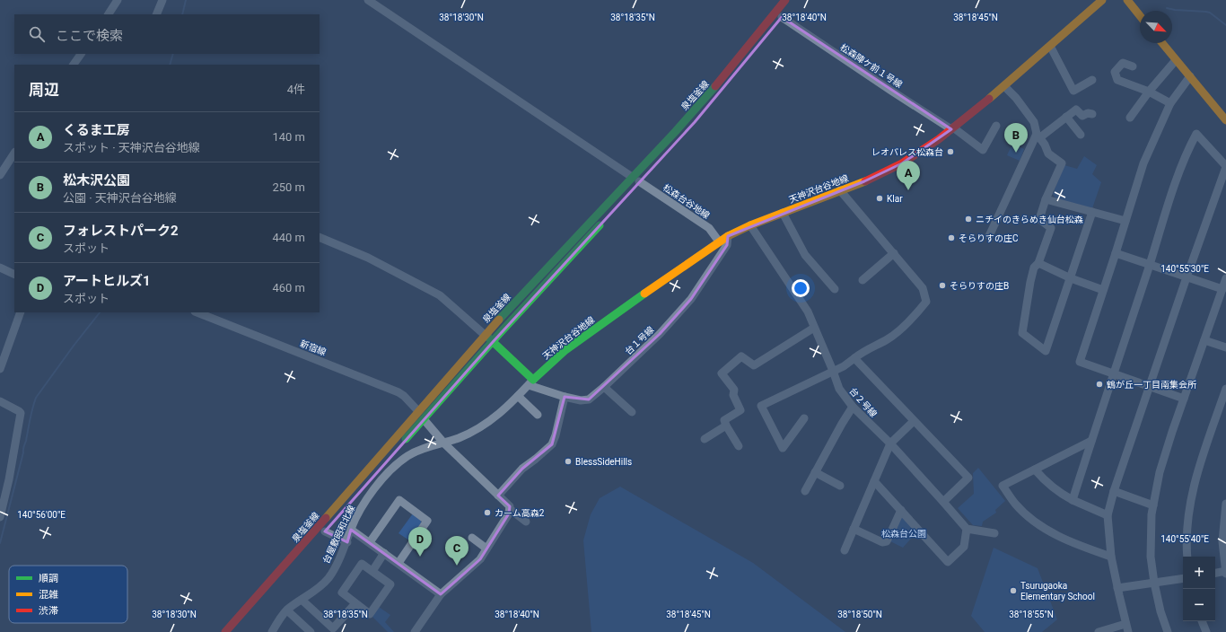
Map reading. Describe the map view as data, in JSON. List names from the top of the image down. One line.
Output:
{"streets":{"main road":["泉塩釜線","天神沢台谷地線"],"street":["松森陣ケ前１号線","松森台谷地線","台１号線","新宿線","台２号線","台屋敷昭和北線"]},"crossings":[["松森陣ケ前１号線","泉塩釜線"],["松森陣ケ前１号線","天神沢台谷地線"],["泉塩釜線","松森台谷地線"],["泉塩釜線","新宿線"],["天神沢台谷地線","松森台谷地線"],["天神沢台谷地線","台１号線"],["天神沢台谷地線","台２号線"],["天神沢台谷地線","台屋敷昭和北線"],["台１号線","台屋敷昭和北線"]],"parks":["松森台公園"],"places":["レオパレス松森台","Klar","ニチイのきらめき仙台松森","そらりすの庄C","そらりすの庄B","鶴が丘一丁目南集会所","BlessSideHills","カーム高森2","Tsurugaoka Elementary School"],"legend":["順調","混雑","渋滞"],"north":"bottom right","page":{"search":"ここで検索","heading":["周辺","4件"],"list":[{"mark":"A","name":"くるま工房","note":"スポット · 天神沢台谷地線","value":"140 m"},{"mark":"B","name":"松木沢公園","note":"公園 · 天神沢台谷地線","value":"250 m"},{"mark":"C","name":"フォレストパーク2","note":"スポット","value":"440 m"},{"mark":"D","name":"アートヒルズ1","note":"スポット","value":"460 m"}],"pins":["B","A","D","C"],"map_buttons":["+","−"]},"coordinates":["38°18'30\"N","38°18'35\"N","38°18'40\"N","38°18'45\"N","140°55'30\"E","140°56'00\"E","140°55'40\"E","38°18'50\"N","38°18'55\"N"]}
